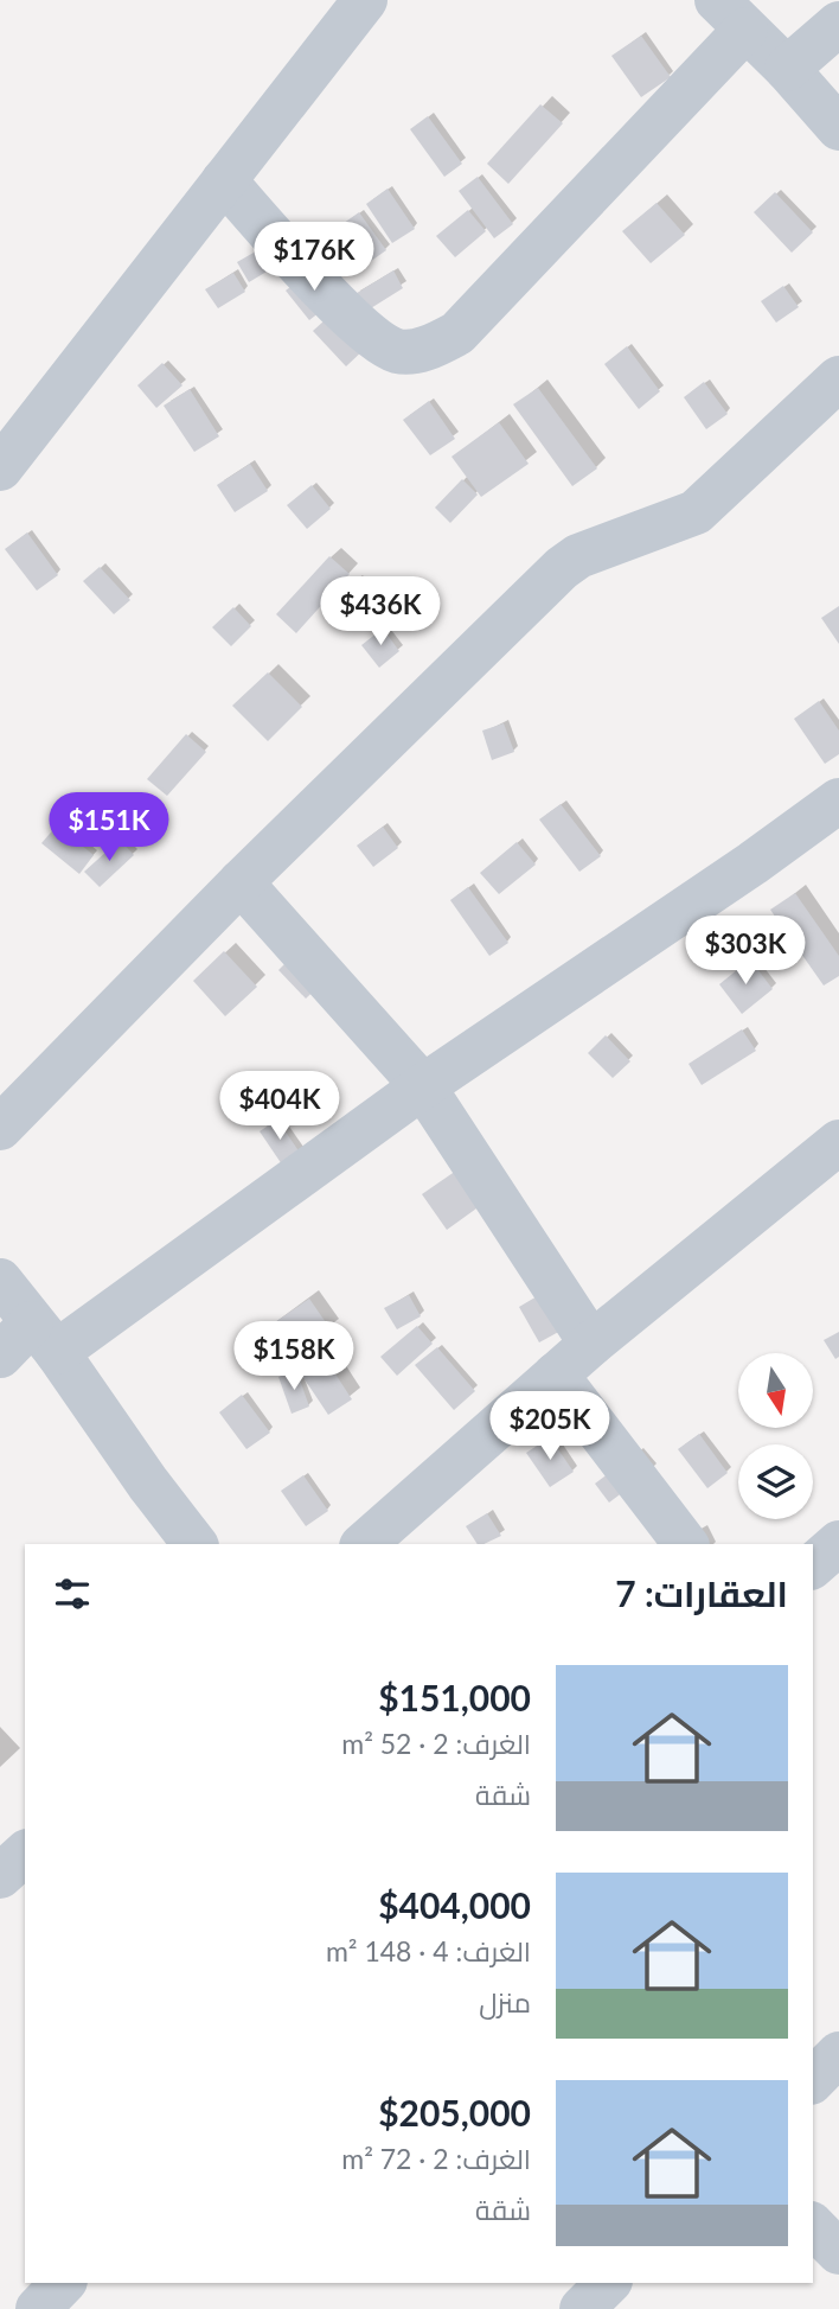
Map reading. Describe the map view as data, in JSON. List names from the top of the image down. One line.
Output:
{"north":"bottom","page":{"price":["$176K","$436K","$151K","$303K","$404K","$158K","$205K"],"heading":"العقارات: 7","list":[{"name":"$151,000","note":"الغرف: 2 · 52 m² · شقة"},{"name":"$404,000","note":"الغرف: 4 · 148 m² · منزل"},{"name":"$205,000","note":"الغرف: 2 · 72 m² · شقة"}]}}
